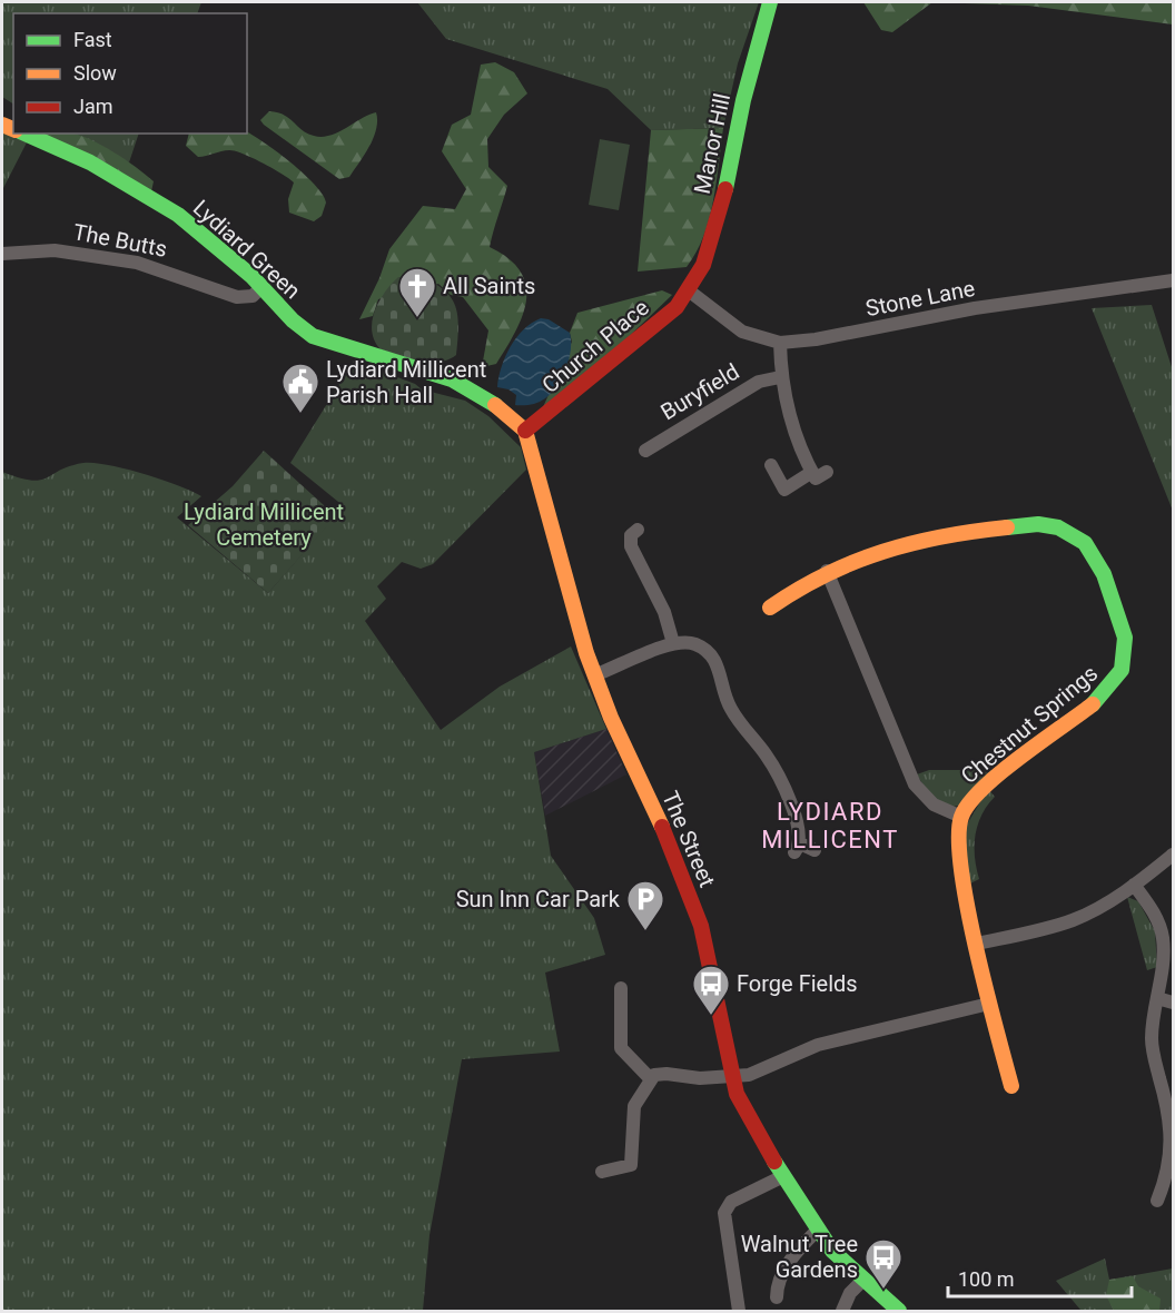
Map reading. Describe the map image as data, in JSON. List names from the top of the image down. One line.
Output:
{"streets":{"street":["Manor Hill","The Butts","Lydiard Green","Stone Lane","Church Place","Buryfield","Chestnut Springs","The Street"]},"crossings":[["Manor Hill","Stone Lane"],["Manor Hill","Church Place"],["The Butts","Lydiard Green"],["Lydiard Green","Church Place"],["Lydiard Green","The Street"],["Stone Lane","Church Place"],["Church Place","The Street"]],"districts":["LYDIARD MILLICENT"],"parks":["Lydiard Millicent Cemetery"],"places":{"church":["All Saints"],"public building":["Lydiard Millicent Parish Hall"],"parking":["Sun Inn Car Park"],"bus stop":["Forge Fields","Walnut Tree Gardens"]},"legend":["Fast","Slow","Jam"],"scale_bar":"100 m"}
